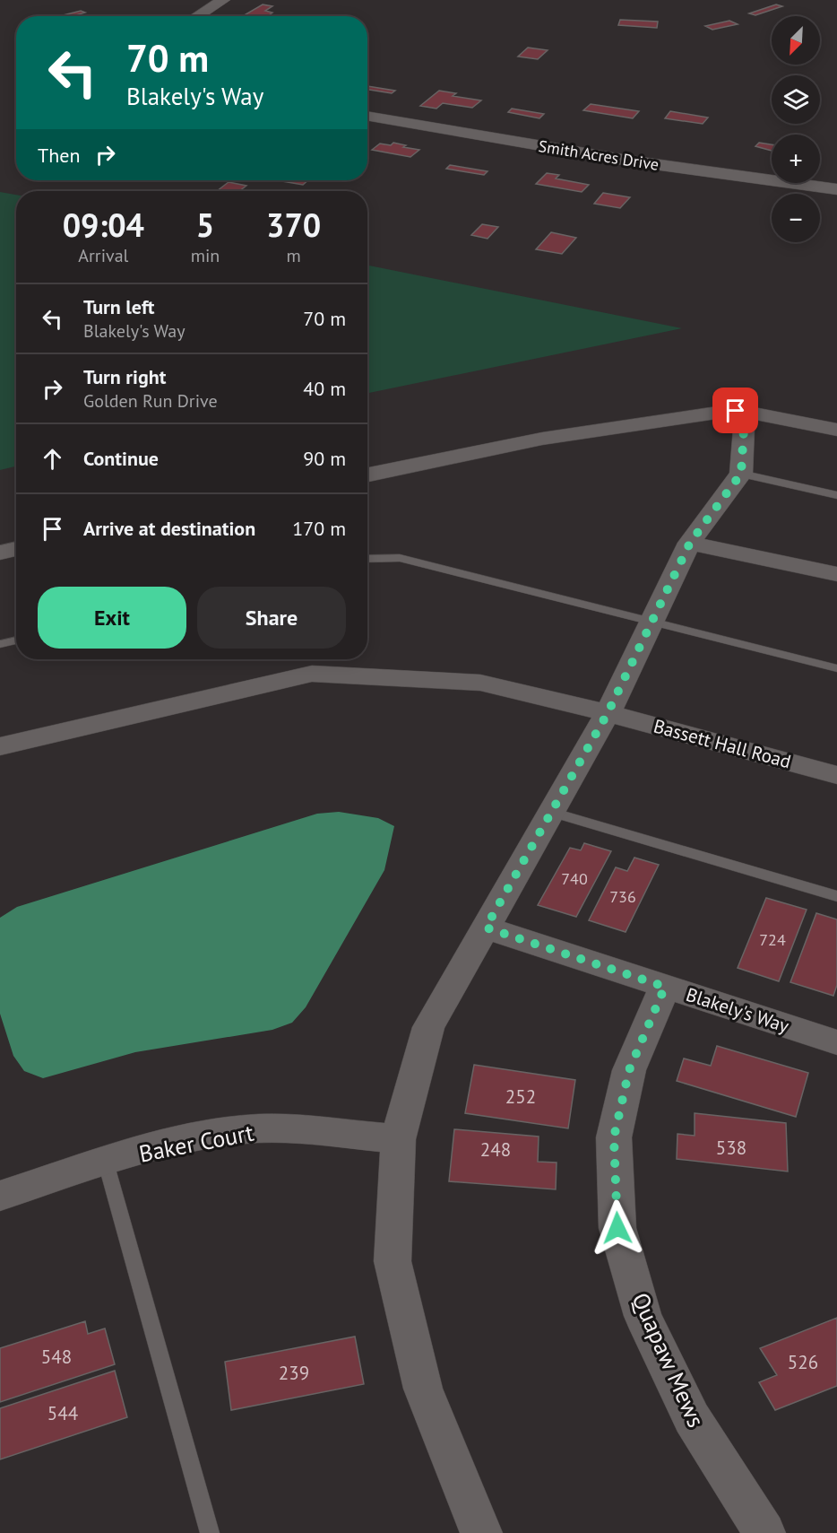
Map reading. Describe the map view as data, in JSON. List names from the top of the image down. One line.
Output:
{"streets":{"street":["Smith Acres Drive","Bassett Hall Road","Blakely's Way","Baker Court","Quapaw Mews"]},"crossings":[["Blakely's Way","Quapaw Mews"]],"house_numbers":["740","736","724","252","538","248","548","526","239","544"],"north":"bottom left","page":{"map_buttons":["+","−"],"turn":["70 m","Blakely's Way"],"then":"Then","eta":["09:04","Arrival","5","min","370","m"],"list":[{"name":"Turn left","note":"Blakely's Way","value":"70 m"},{"name":"Turn right","note":"Golden Run Drive","value":"40 m"},{"name":"Continue","value":"90 m"},{"name":"Arrive at destination","value":"170 m"}],"buttons":["Exit","Share"]}}
